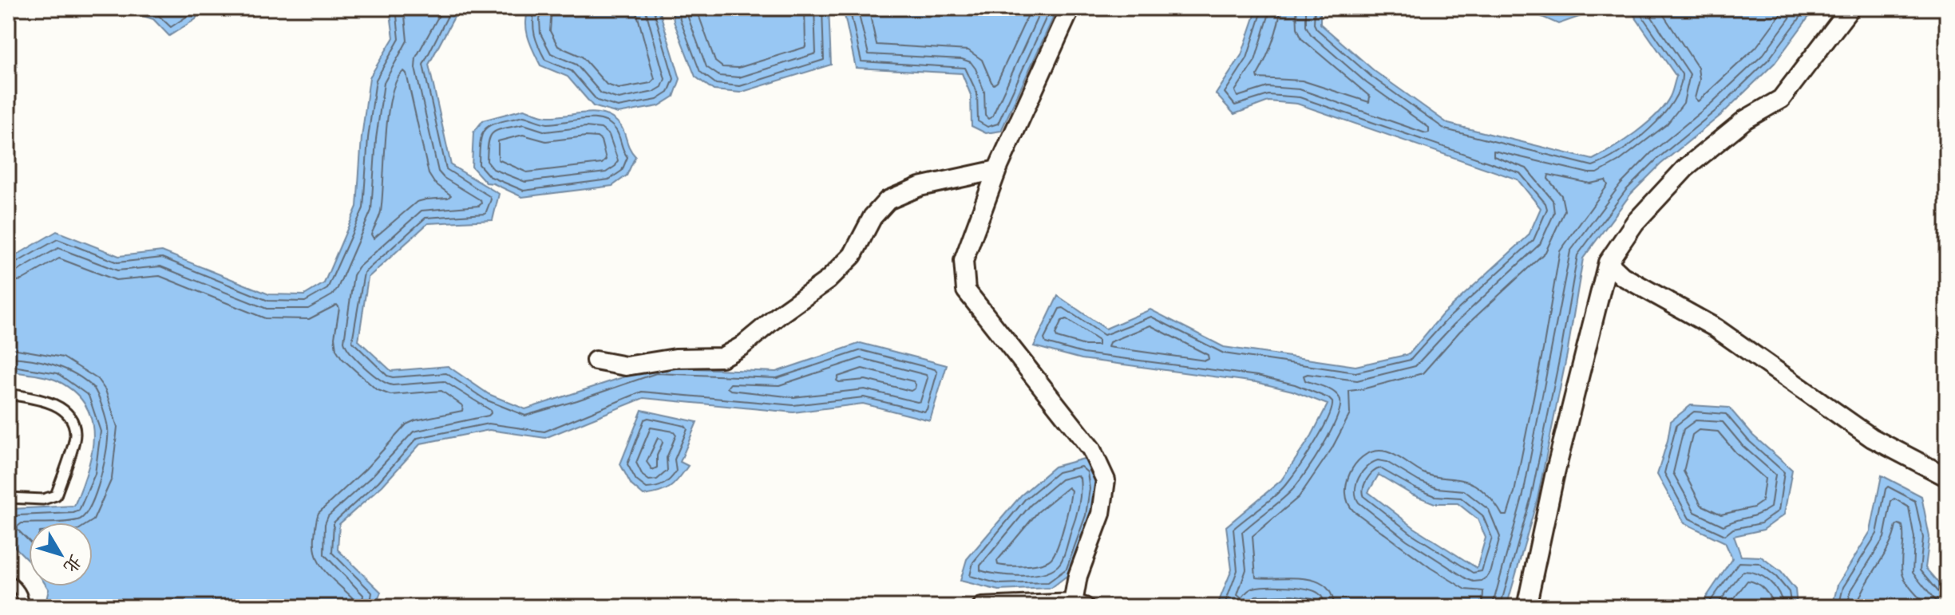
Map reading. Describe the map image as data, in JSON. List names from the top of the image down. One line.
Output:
{"north":"bottom right"}
